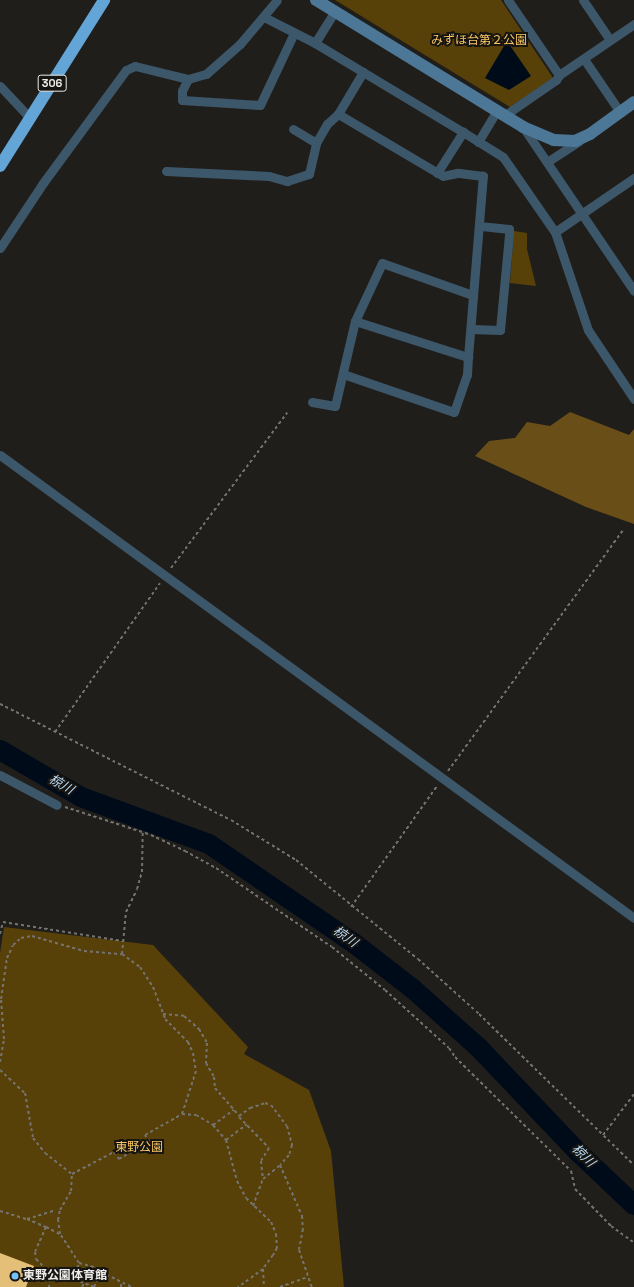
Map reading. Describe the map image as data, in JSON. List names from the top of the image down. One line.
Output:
{"streets":{"highway":["306"]},"water":["椋川"],"parks":["みずほ台第２公園","東野公園"],"places":["東野公園体育館"]}
